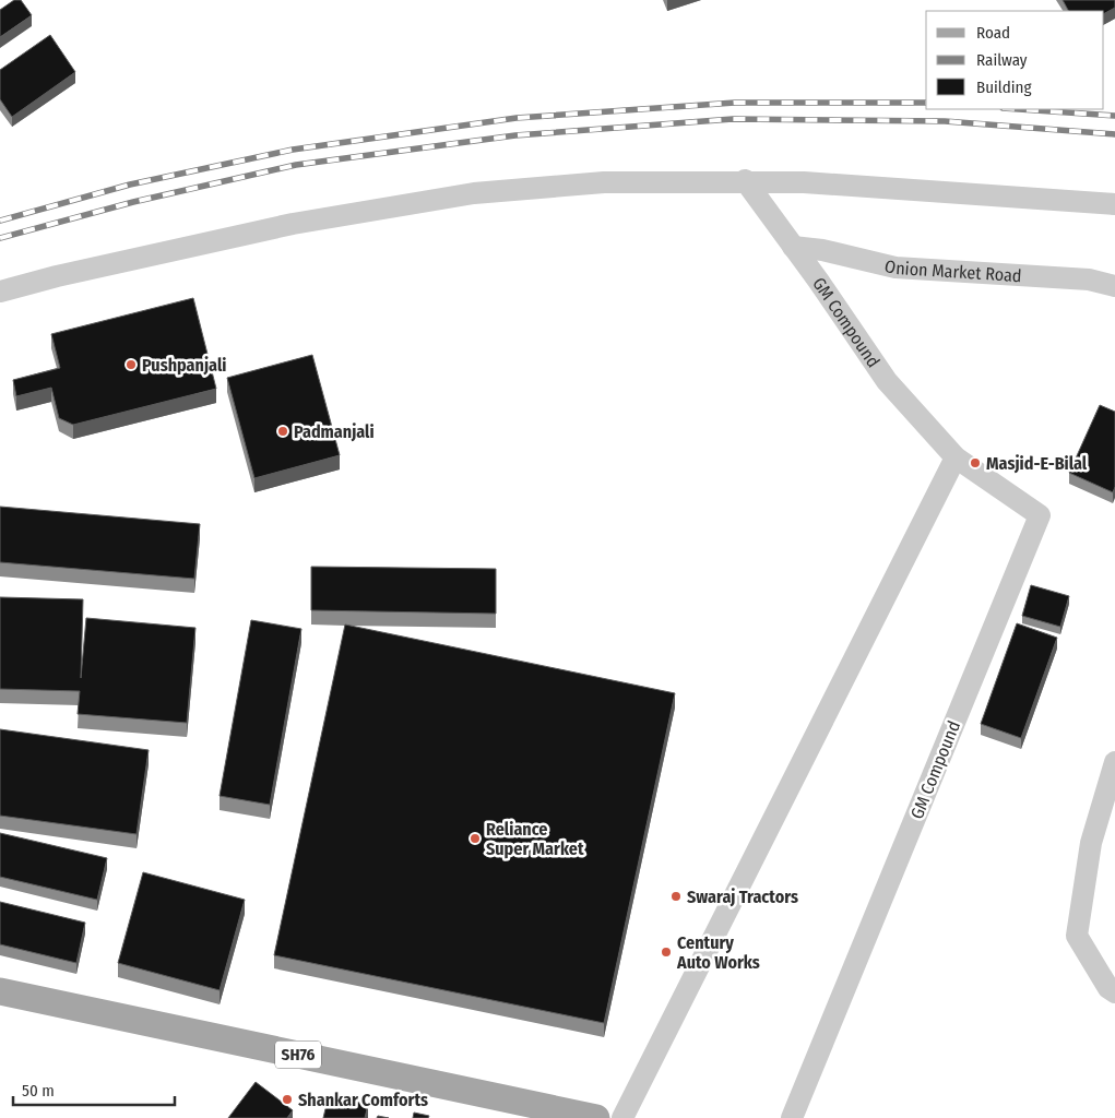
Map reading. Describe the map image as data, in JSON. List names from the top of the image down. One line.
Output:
{"streets":{"main road":["SH76"],"street":["Onion Market Road","GM Compound"]},"crossings":[["Onion Market Road","GM Compound"]],"places":["Pushpanjali","Padmanjali","Masjid-E-Bilal","Reliance Super Market","Swaraj Tractors","Century Auto Works","Shankar Comforts"],"legend":["Road","Railway","Building"],"scale_bar":"50 m"}
